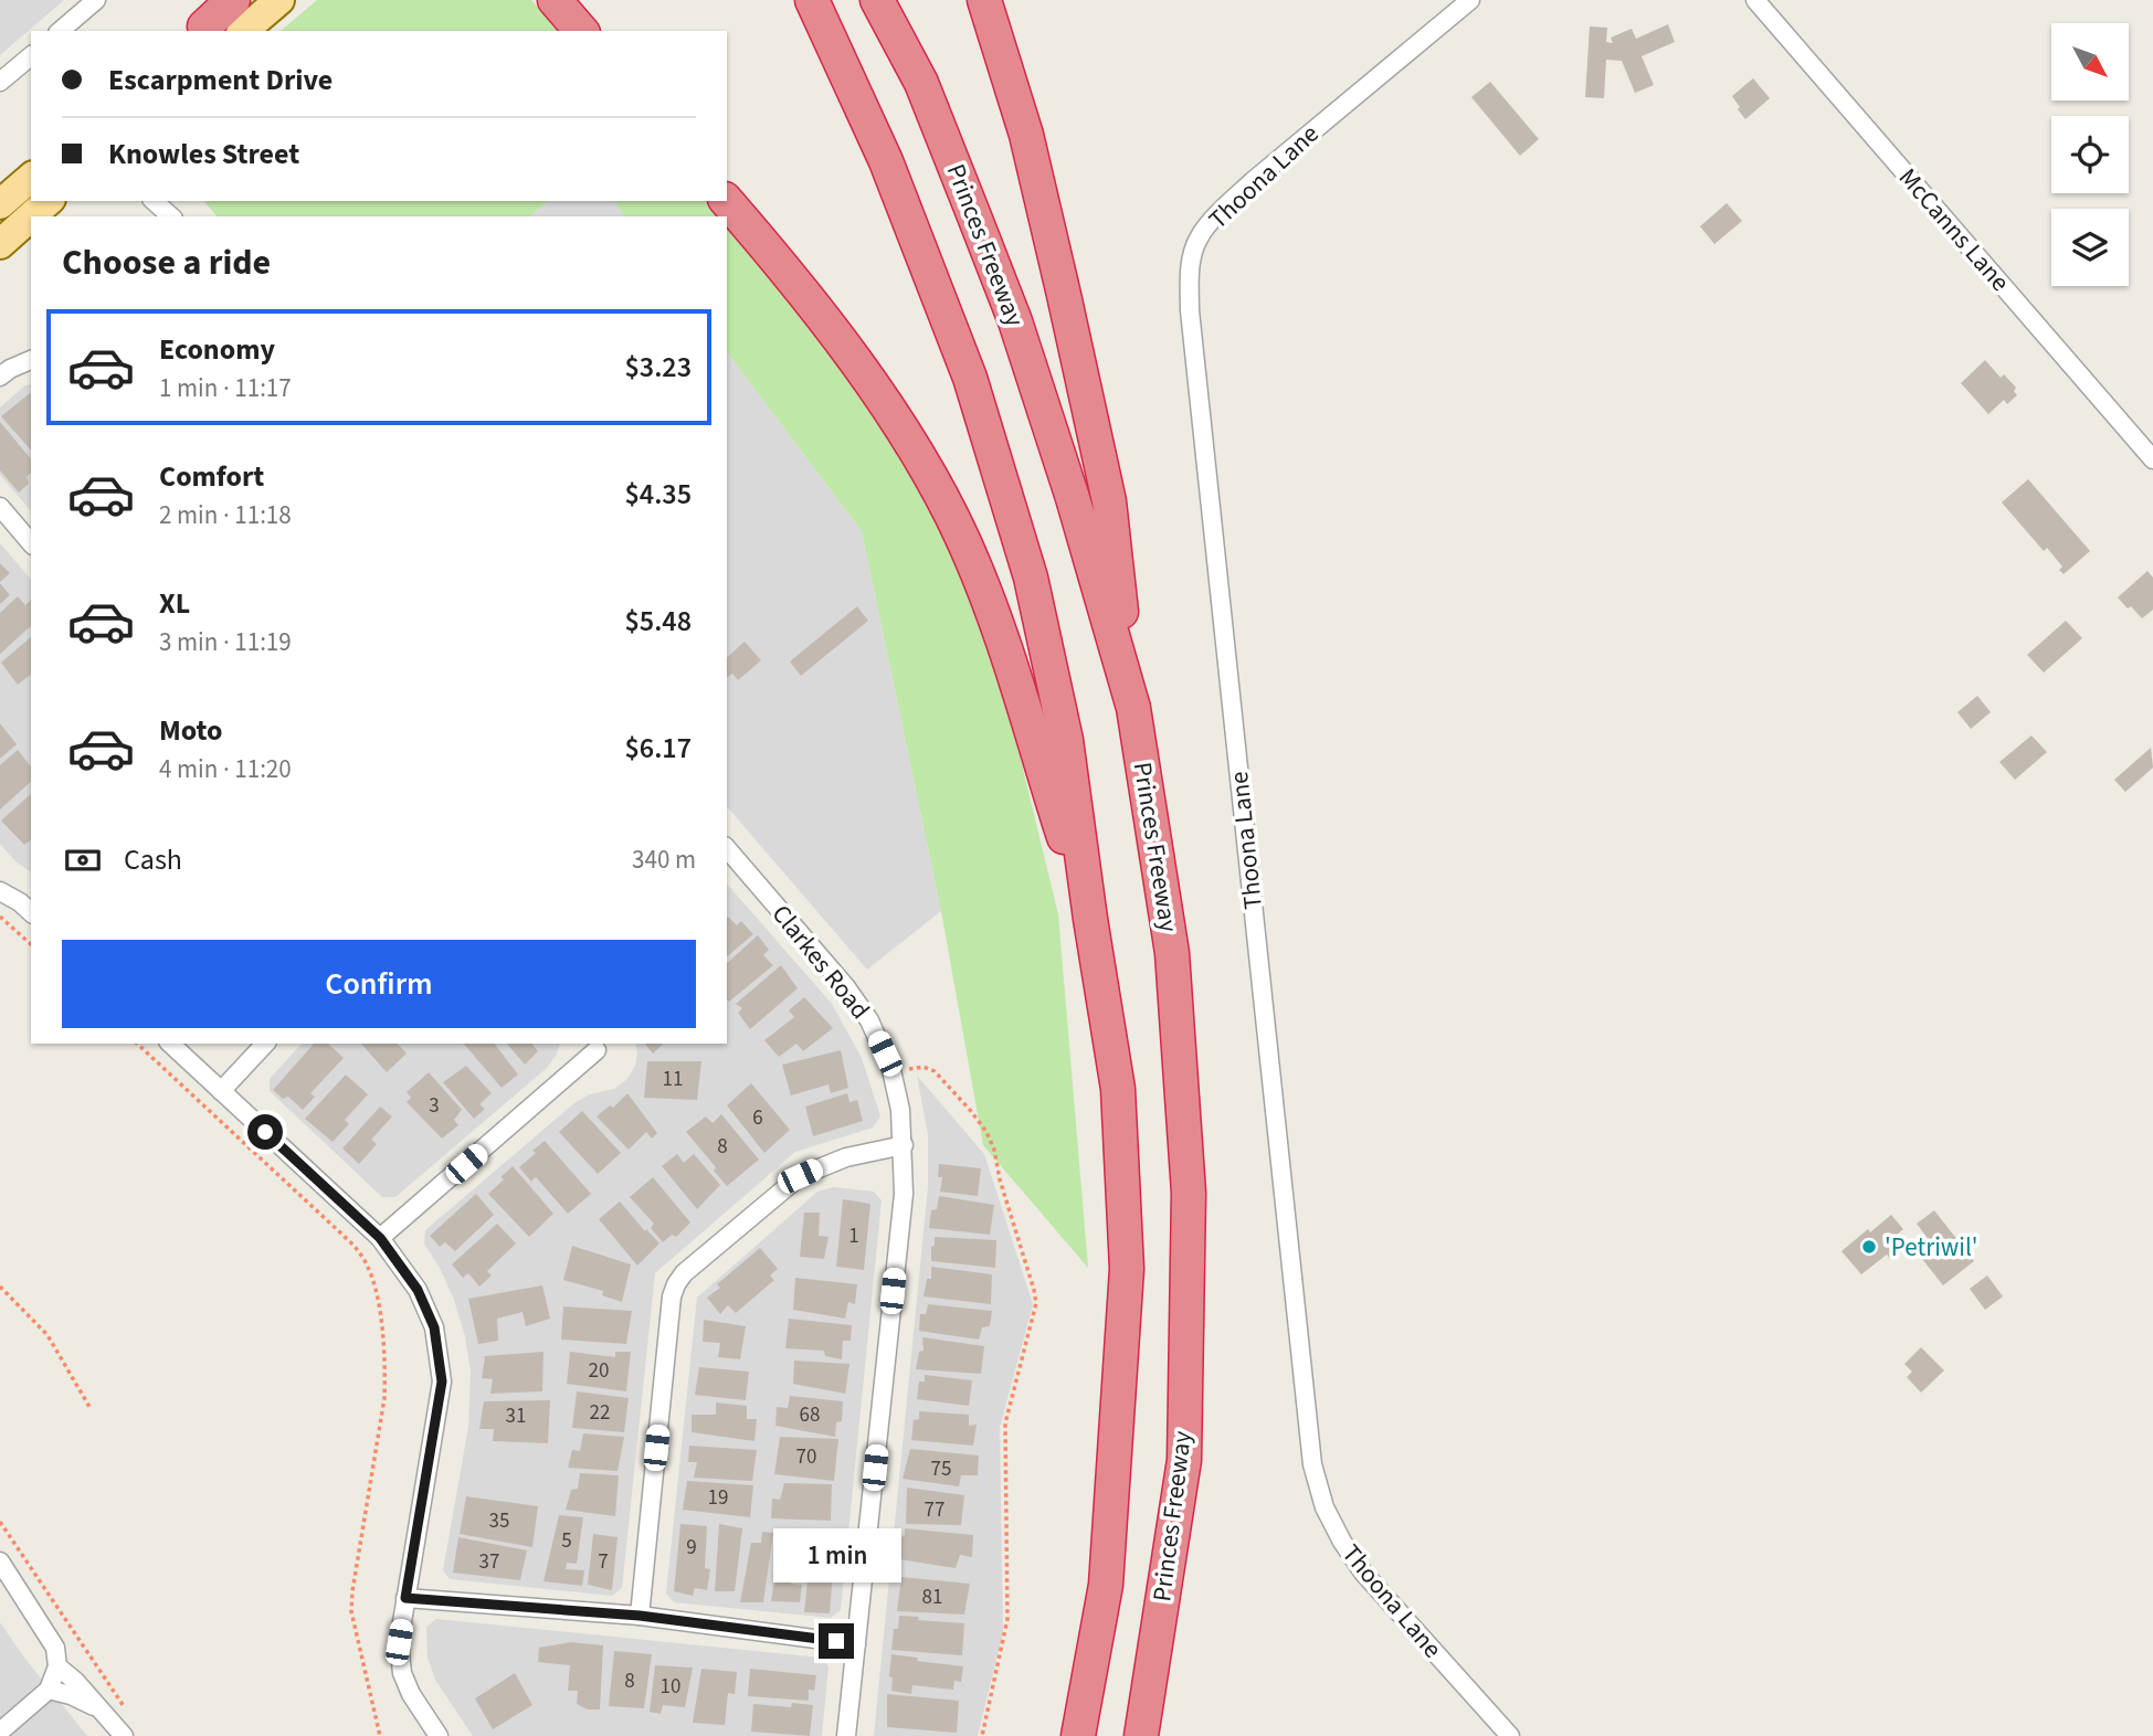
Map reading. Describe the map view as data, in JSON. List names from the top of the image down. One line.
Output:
{"streets":{"highway":["Princes Freeway"],"street":["Thoona Lane","McCanns Lane","Clarkes Road"]},"places":["'Petriwil'"],"house_numbers":["11","3","6","8","1","20","22","68","31","70","75","19","77","35","5","9","37","7","81","8","10"],"north":"bottom right","page":{"banner":["Escarpment Drive","Knowles Street"],"heading":"Choose a ride","list":[{"name":"Economy","note":"1 min · 11:17","value":"$3.23"},{"name":"Comfort","note":"2 min · 11:18","value":"$4.35"},{"name":"XL","note":"3 min · 11:19","value":"$5.48"},{"name":"Moto","note":"4 min · 11:20","value":"$6.17"}],"pay":["Cash","340 m"],"buttons":"Confirm","bubble":"1 min"}}
